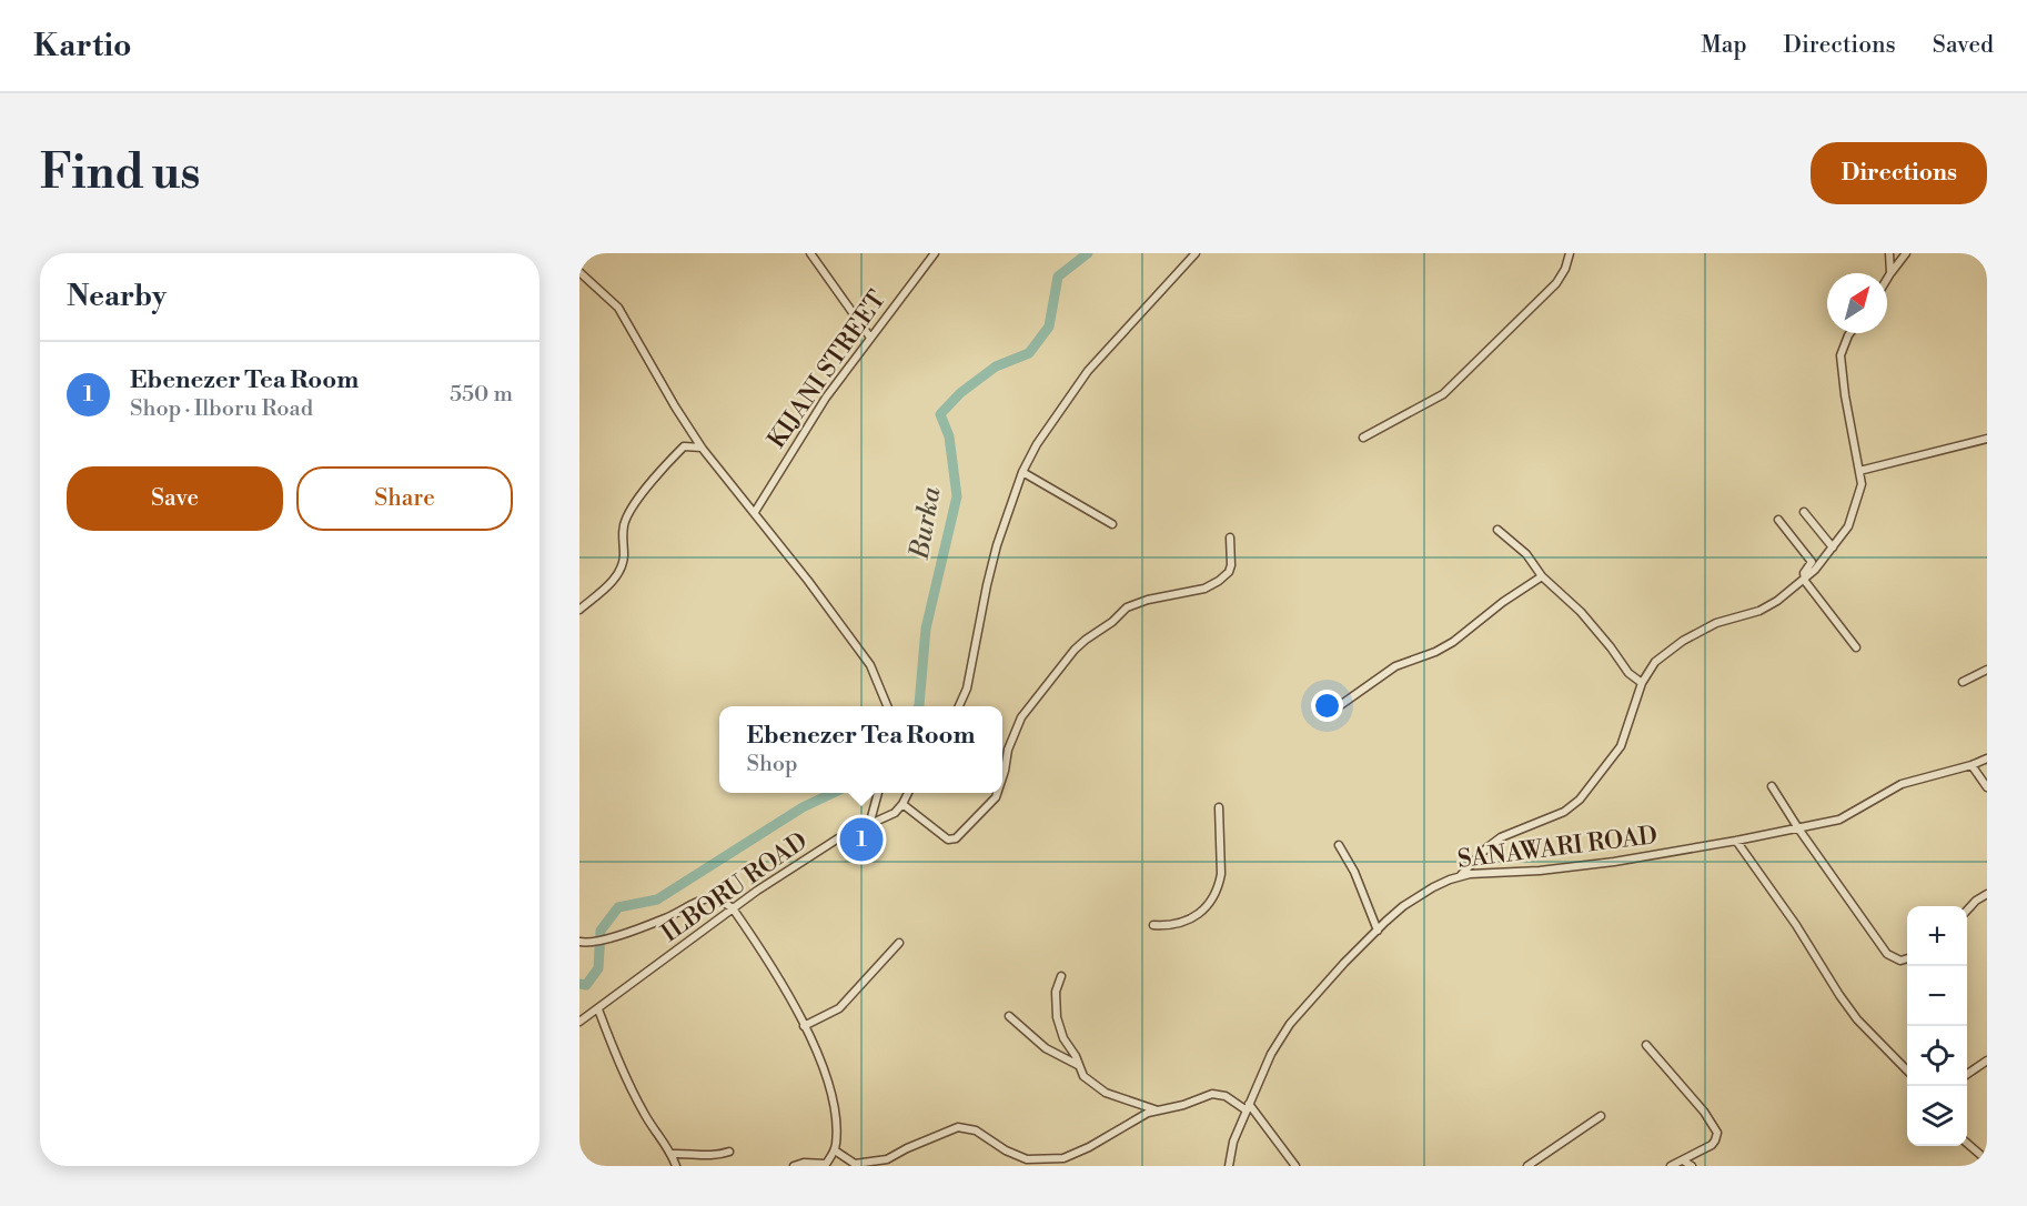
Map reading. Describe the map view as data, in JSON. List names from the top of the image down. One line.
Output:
{"streets":{"street":["KIJANI STREET","SANAWARI ROAD","ILBORU ROAD"]},"water":["Burka"],"north":"top right","page":{"header":"Kartio","nav":["Map","Directions","Saved"],"buttons":["Directions",["Save","Share"]],"title":"Find us","heading":"Nearby","list":[{"mark":"1","name":"Ebenezer Tea Room","note":"Shop · Ilboru Road","value":"550 m"}],"popup":["Ebenezer Tea Room","Shop"],"pins":"1","map_buttons":["+","−"]}}
